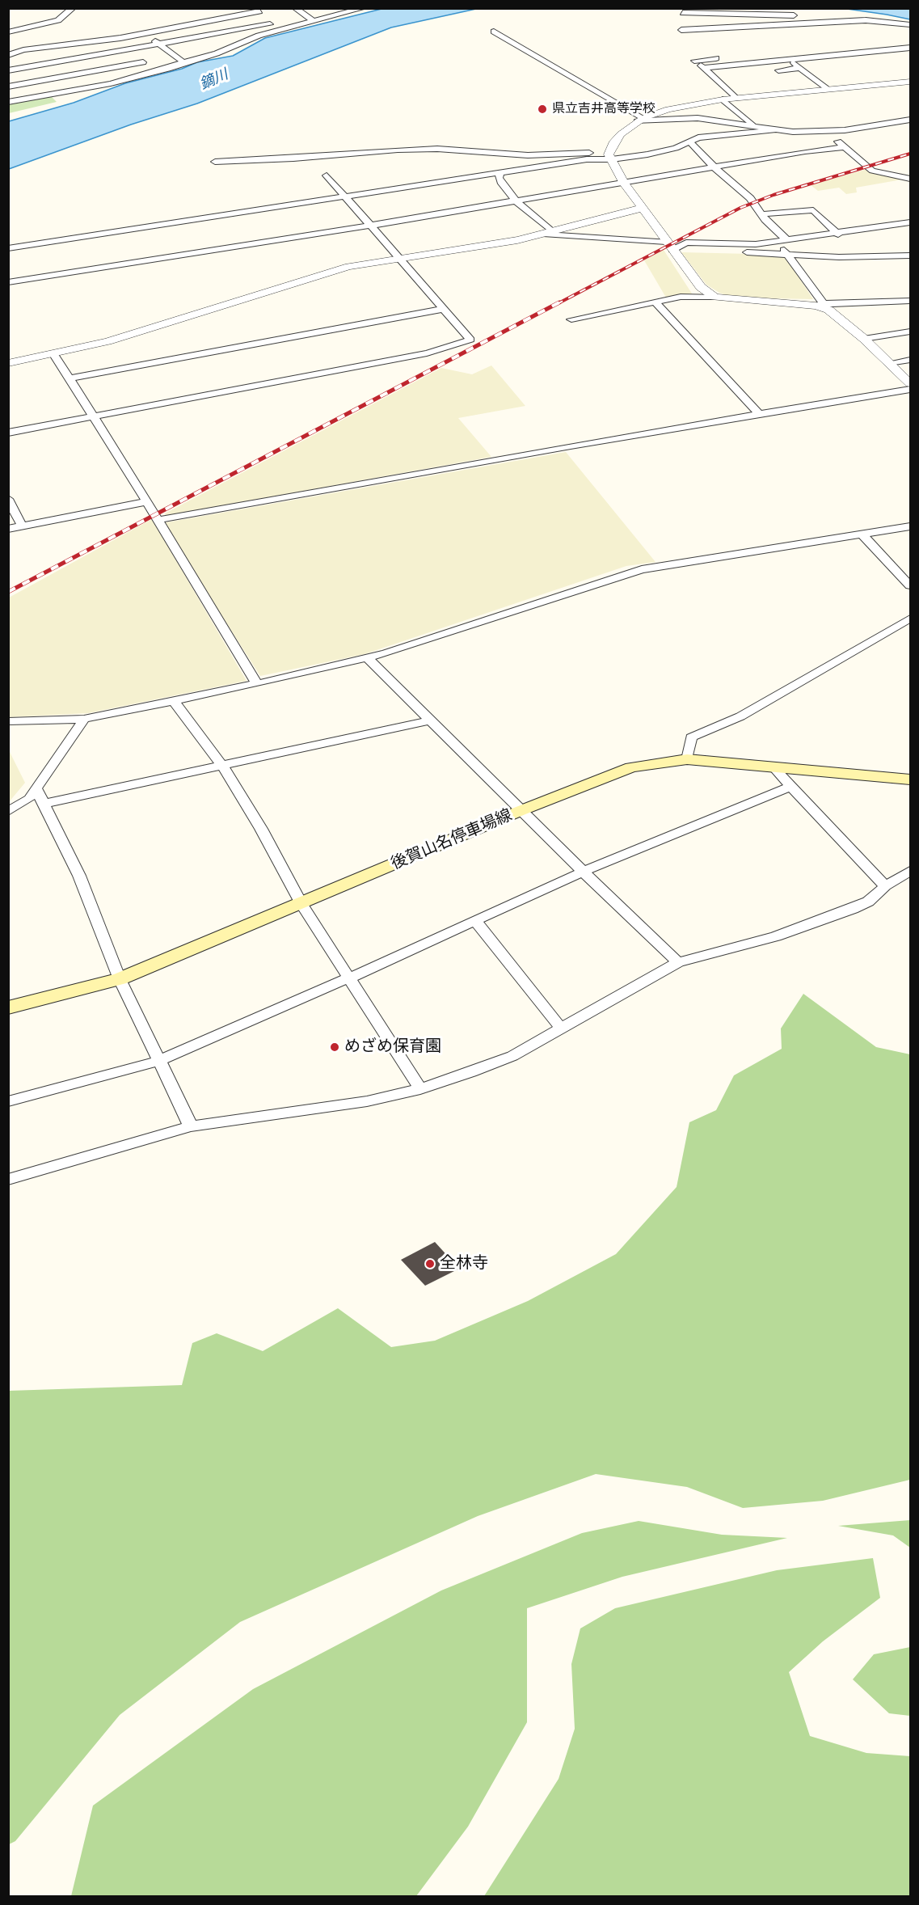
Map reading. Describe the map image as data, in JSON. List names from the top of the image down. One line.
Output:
{"streets":{"main road":["後賀山名停車場線"]},"water":["鏑川"],"places":["県立吉井高等学校","めざめ保育園","全林寺"]}
